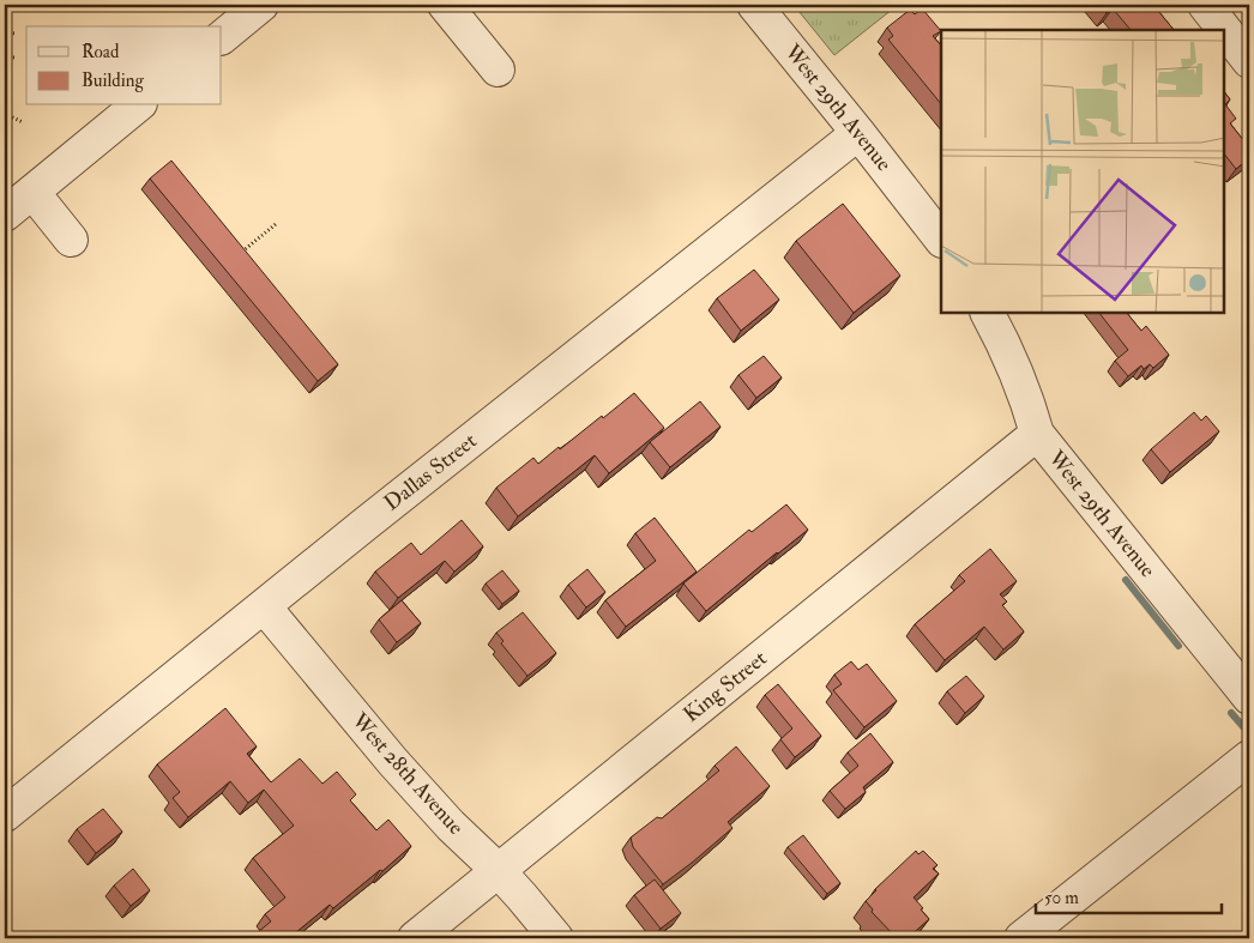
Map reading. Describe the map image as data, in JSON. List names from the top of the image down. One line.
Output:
{"streets":{"street":["West 29th Avenue","Dallas Street","King Street","West 28th Avenue"]},"crossings":[["West 29th Avenue","Dallas Street"],["West 29th Avenue","King Street"],["Dallas Street","West 28th Avenue"],["King Street","West 28th Avenue"]],"legend":["Road","Building"],"scale_bar":"50 m"}
